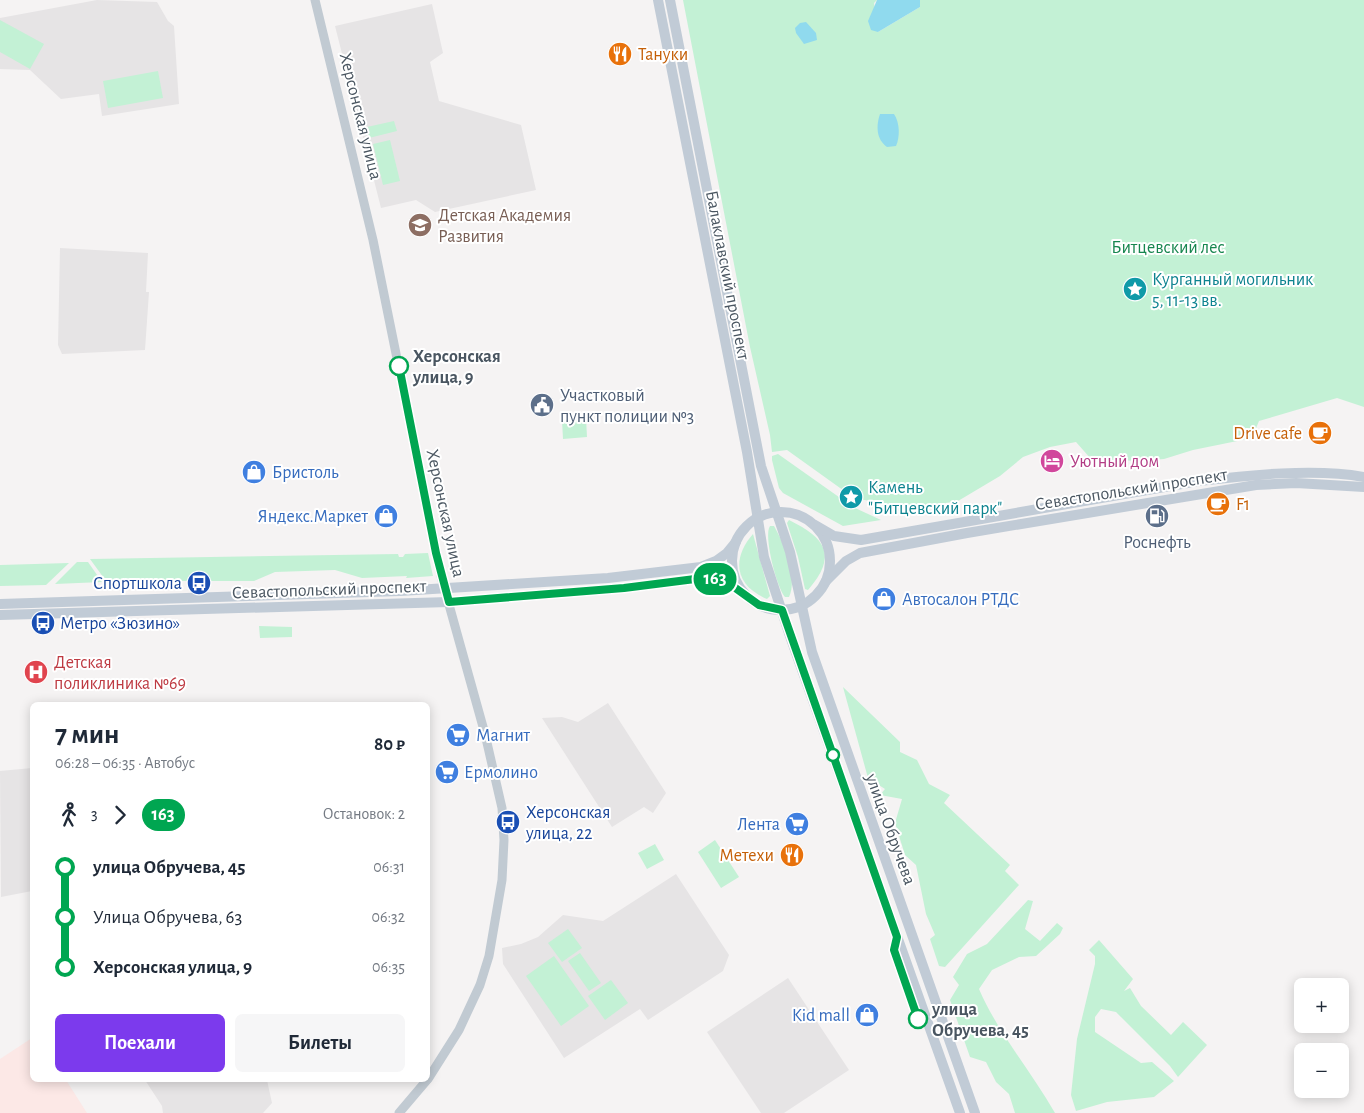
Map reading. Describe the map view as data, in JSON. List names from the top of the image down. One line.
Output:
{"streets":{"main road":["Балаклавский проспект","Севастопольский проспект","улица Обручева"],"street":["Херсонская улица"]},"crossings":[["Херсонская улица","Севастопольский проспект"],["Балаклавский проспект","Севастопольский проспект"],["Балаклавский проспект","улица Обручева"],["Севастопольский проспект","улица Обручева"]],"parks":["Битцевский лес"],"places":{"restaurant":["Тануки","Метехи"],"school or university":["Детская Академия Развития"],"place":["Курганный могильник 5, 11-13 вв.","Камень \"Битцевский парк\""],"other":["Херсонская улица, 9","улица Обручева, 45"],"public building":["Участковый пункт полиции №3"],"cafe":["Drive cafe","F1"],"hotel":["Уютный дом"],"shop":["Бристоль","Яндекс.Маркет","Автосалон РТДС","Kid mall"],"fuel station":["Роснефть"],"bus stop":["Спортшкола","Метро «Зюзино»","Херсонская улица, 22"],"hospital":["Детская поликлиника №69"],"supermarket":["Магнит","Ермолино","Лента"]},"lines":["bus line 163"],"page":{"on_map":"163","heading":["7 мин","06:28 – 06:35 · Автобус","80 ₽"],"legs":["3","163","Остановок: 2"],"list":[{"name":"улица Обручева, 45","value":"06:31"},{"name":"Улица Обручева, 63","value":"06:32"},{"name":"Херсонская улица, 9","value":"06:35"}],"map_buttons":["+","−"],"buttons":["Поехали","Билеты"]}}
